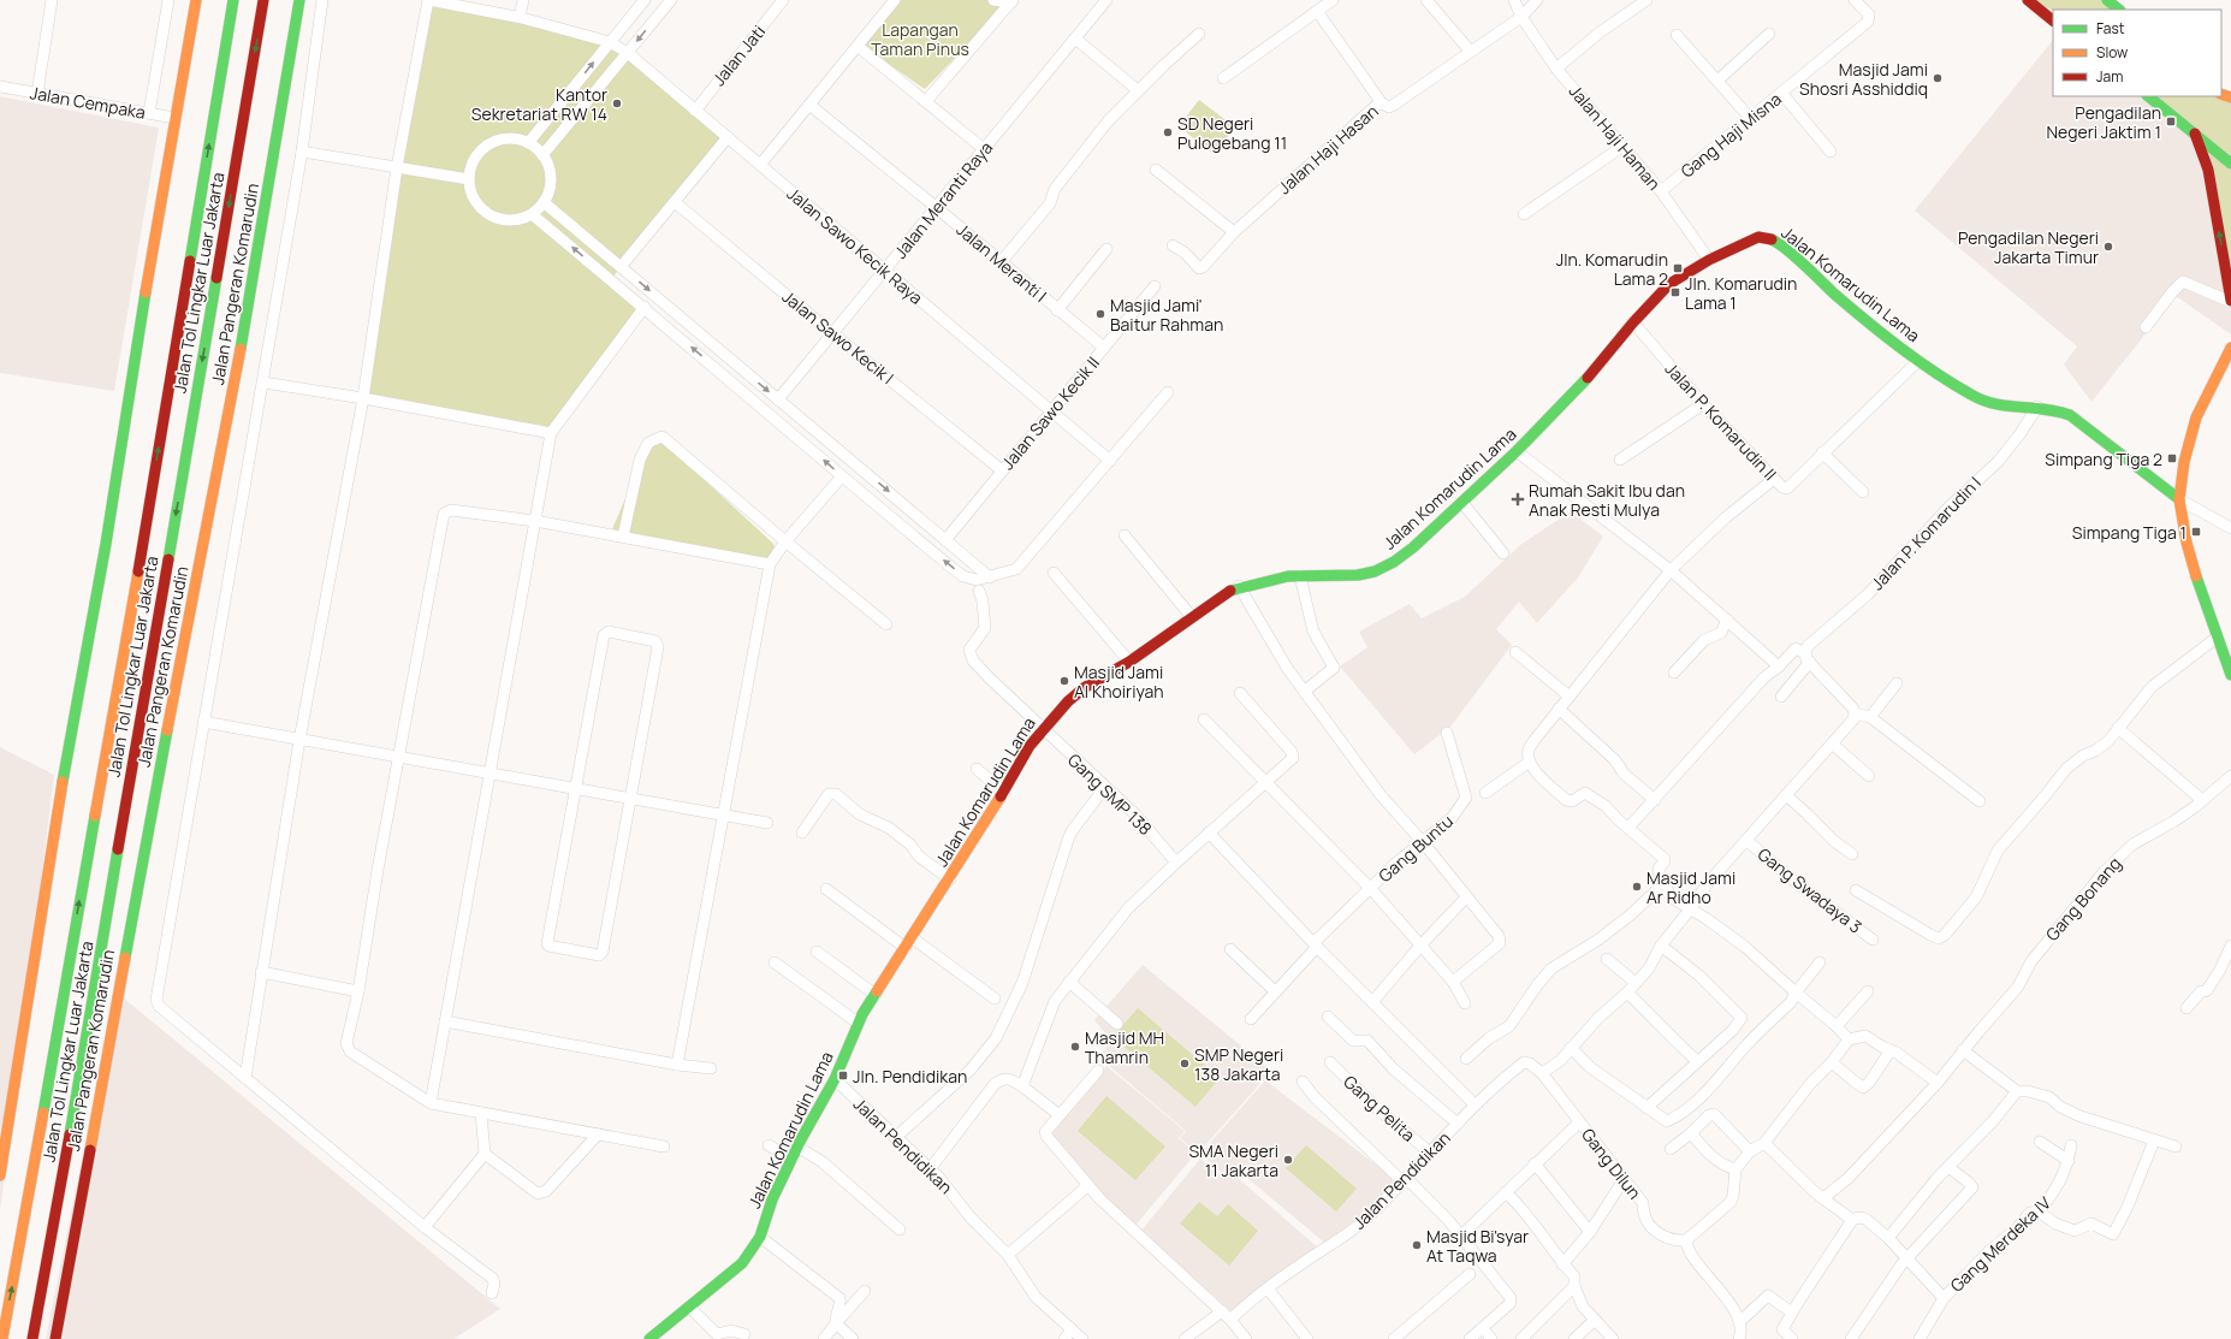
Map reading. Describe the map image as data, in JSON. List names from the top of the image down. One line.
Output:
{"streets":{"main road":["Jalan Tol Lingkar Luar Jakarta","Jalan Pangeran Komarudin","Jalan Komarudin Lama"],"street":["Jalan Jati","Jalan Cempaka","Gang Haji Misna","Jalan Haji Haman","Jalan Haji Hasan","Jalan Meranti Raya","Jalan Sawo Kecik Raya","Jalan Meranti I","Jalan Sawo Kecik I","Jalan Sawo Kecik II","Jalan P. Komarudin II","Jalan P. Komarudin I","Gang SMP 138","Gang Buntu","Gang Swadaya 3","Gang Bonang","Gang Pelita","Jalan Pendidikan","Gang Dilun","Gang Merdeka IV"]},"crossings":[["Jalan Jati","Jalan Sawo Kecik Raya"],["Gang Haji Misna","Jalan Haji Haman"],["Jalan Haji Haman","Jalan Haji Hasan"],["Jalan Haji Haman","Jalan Komarudin Lama"],["Jalan Meranti Raya","Jalan Sawo Kecik Raya"],["Jalan Meranti Raya","Jalan Meranti I"],["Jalan Meranti Raya","Jalan Sawo Kecik I"],["Jalan Sawo Kecik Raya","Jalan Sawo Kecik II"],["Jalan Meranti I","Jalan Sawo Kecik II"],["Jalan Komarudin Lama","Jalan P. Komarudin II"],["Jalan Komarudin Lama","Jalan P. Komarudin I"],["Jalan Komarudin Lama","Gang SMP 138"],["Jalan Komarudin Lama","Jalan Pendidikan"],["Jalan Sawo Kecik I","Jalan Sawo Kecik II"],["Gang Pelita","Jalan Pendidikan"],["Jalan Pendidikan","Gang Dilun"]],"parks":["Lapangan Taman Pinus"],"places":{"other":["Masjid Jami Shosri Asshiddiq","Kantor Sekretariat RW 14","SD Negeri Pulogebang 11","Pengadilan Negeri Jakarta Timur","Masjid Jami' Baitur Rahman","Masjid Jami Al Khoiriyah","Masjid Jami Ar Ridho","Masjid MH Thamrin","SMP Negeri 138 Jakarta","SMA Negeri 11 Jakarta","Masjid Bi'syar At Taqwa"],"transit":["Pengadilan Negeri Jaktim 1","Jln. Komarudin Lama 2","Jln. Komarudin Lama 1","Simpang Tiga 2","Simpang Tiga 1","Jln. Pendidikan"],"health":["Rumah Sakit Ibu dan Anak Resti Mulya"]},"legend":["Fast","Slow","Jam"]}
